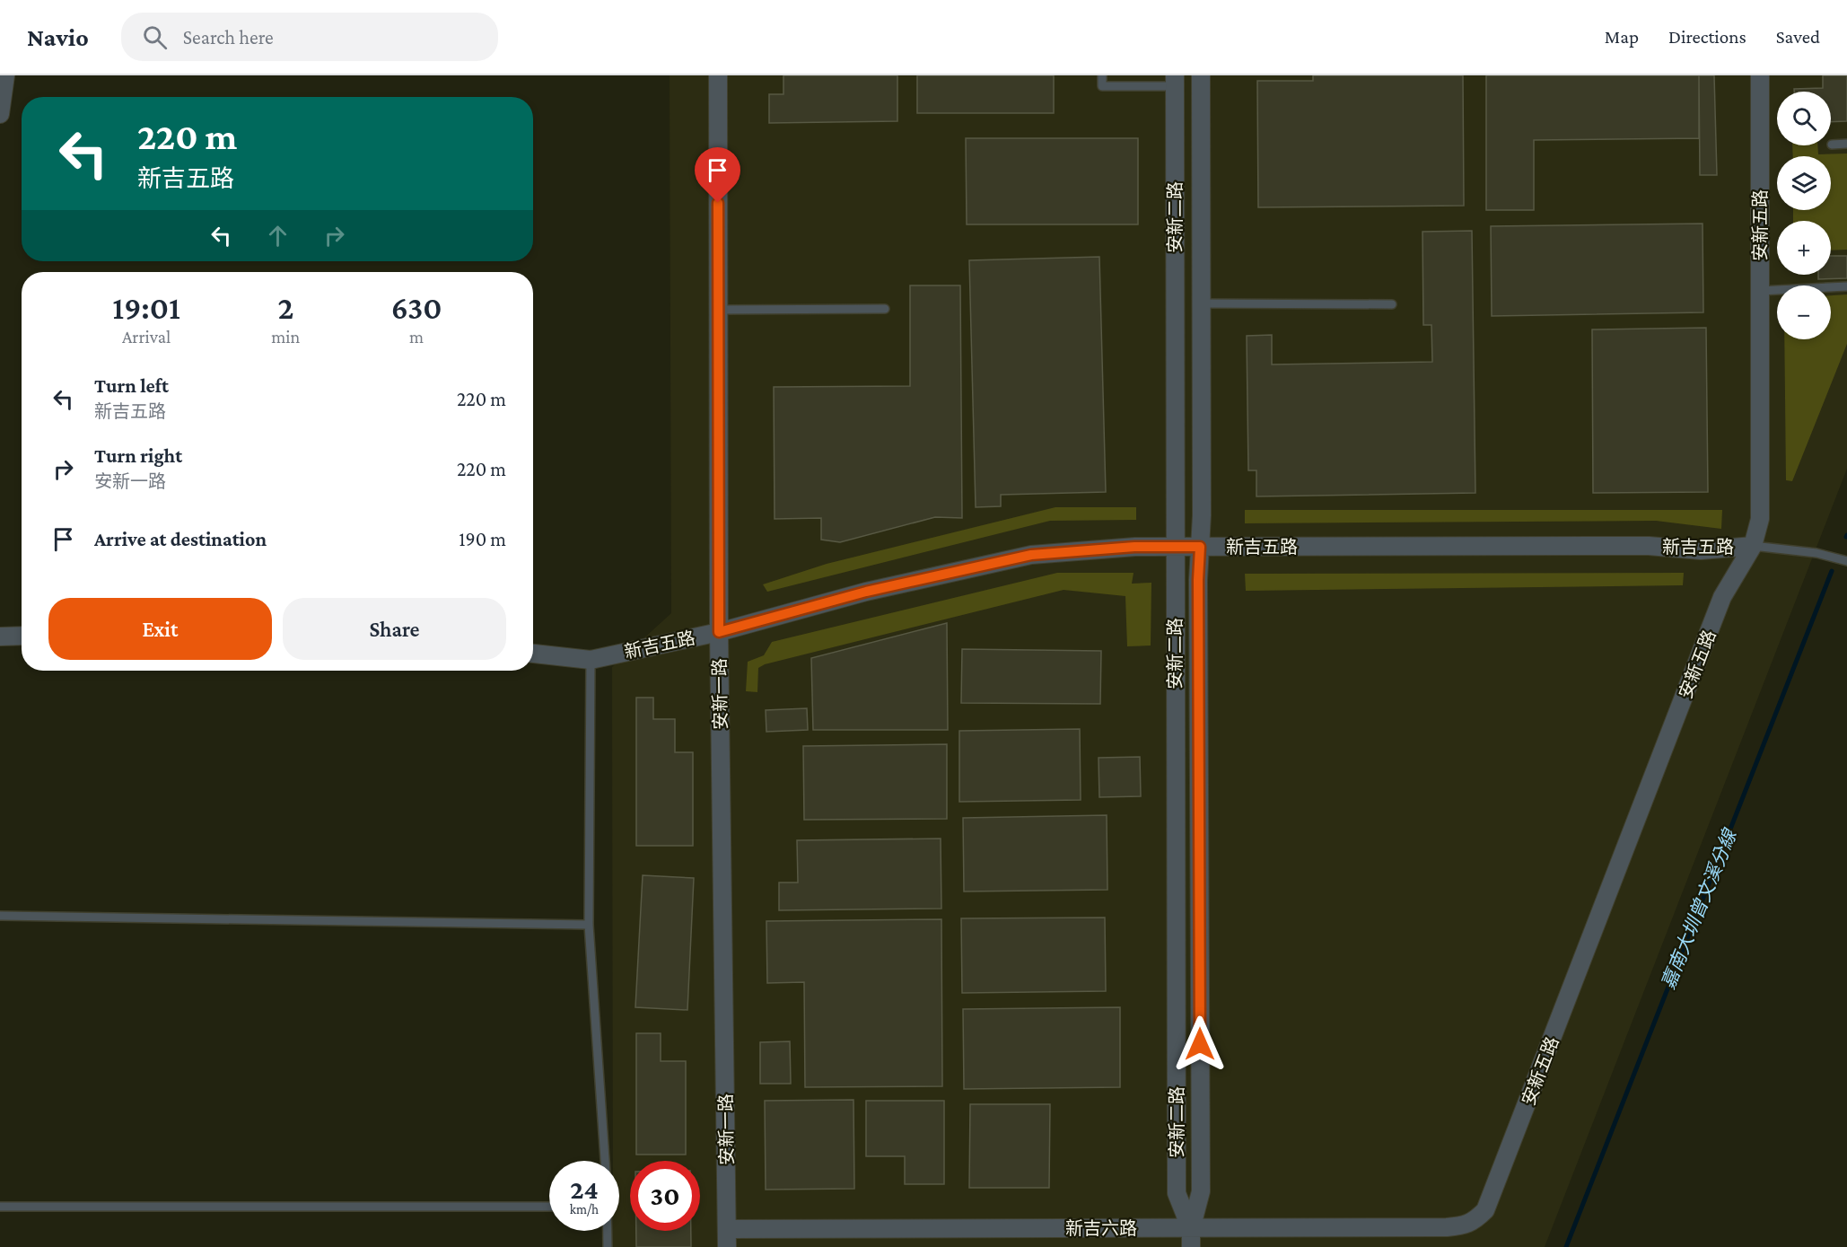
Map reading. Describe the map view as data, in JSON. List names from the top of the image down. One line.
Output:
{"streets":{"street":["安新二路","安新五路","新吉五路","安新一路","新吉六路"]},"crossings":[["安新二路","新吉五路"],["安新二路","新吉六路"],["安新五路","新吉五路"],["安新五路","新吉六路"],["新吉五路","安新一路"],["安新一路","新吉六路"]],"water":["嘉南大圳曾文溪分線"],"page":{"header":"Navio","search":"Search here","nav":["Map","Directions","Saved"],"map_buttons":["+","−"],"turn":["220 m","新吉五路"],"eta":["19:01","Arrival","2","min","630","m"],"list":[{"name":"Turn left","note":"新吉五路","value":"220 m"},{"name":"Turn right","note":"安新一路","value":"220 m"},{"name":"Arrive at destination","value":"190 m"}],"buttons":["Exit","Share"],"speed":"24 km/h","limit":"30"}}
